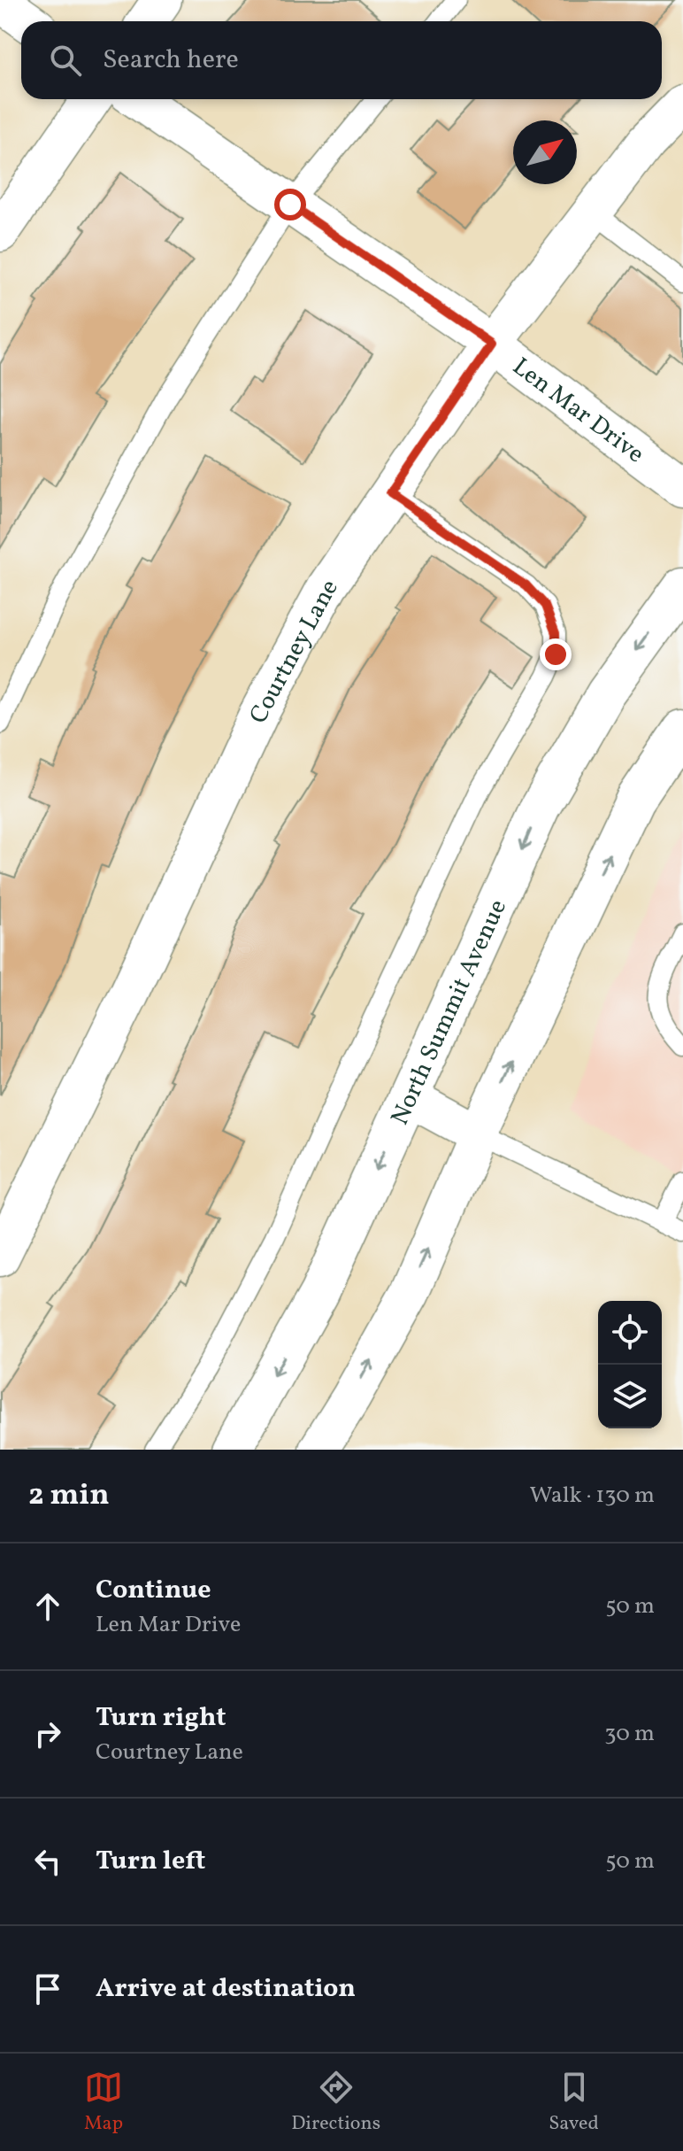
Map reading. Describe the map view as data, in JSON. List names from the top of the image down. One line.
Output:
{"streets":{"street":["Len Mar Drive","Courtney Lane","North Summit Avenue"]},"crossings":[["Len Mar Drive","Courtney Lane"]],"north":"top right","page":{"search":"Search here","heading":["2 min","Walk · 130 m"],"list":[["Continue","Len Mar Drive","50 m"],["Turn right","Courtney Lane","30 m"],["Turn left","50 m"],"Arrive at destination"],"nav":["Map","Directions","Saved"]}}
